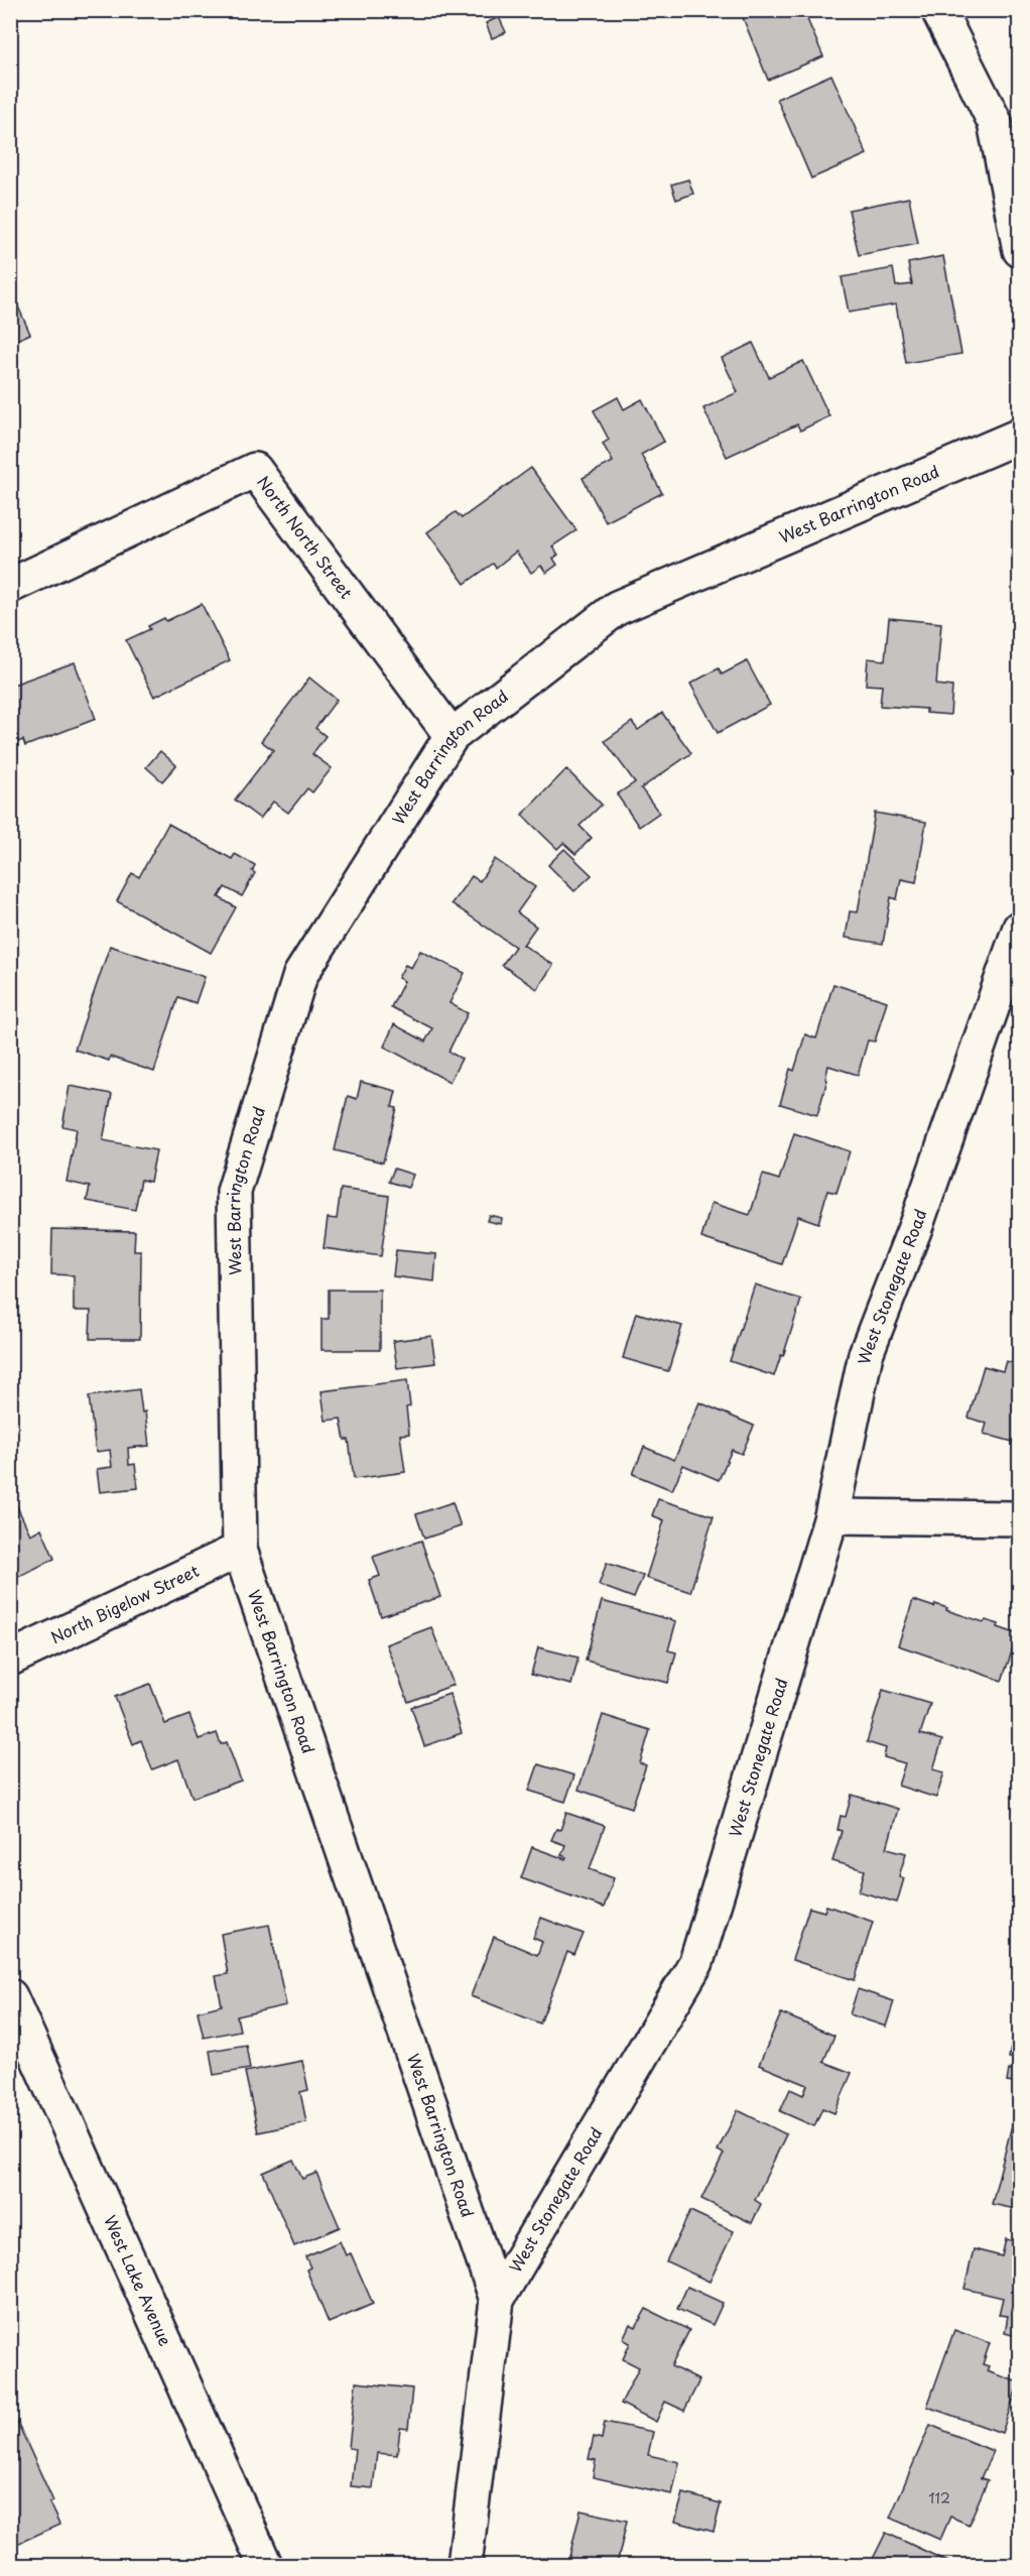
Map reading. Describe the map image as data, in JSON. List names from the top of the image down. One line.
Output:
{"streets":{"street":["West Barrington Road","North North Street","West Stonegate Road","North Bigelow Street","West Lake Avenue"]},"crossings":[["West Barrington Road","North North Street"],["West Barrington Road","West Stonegate Road"],["West Barrington Road","North Bigelow Street"]],"house_numbers":["112"]}
